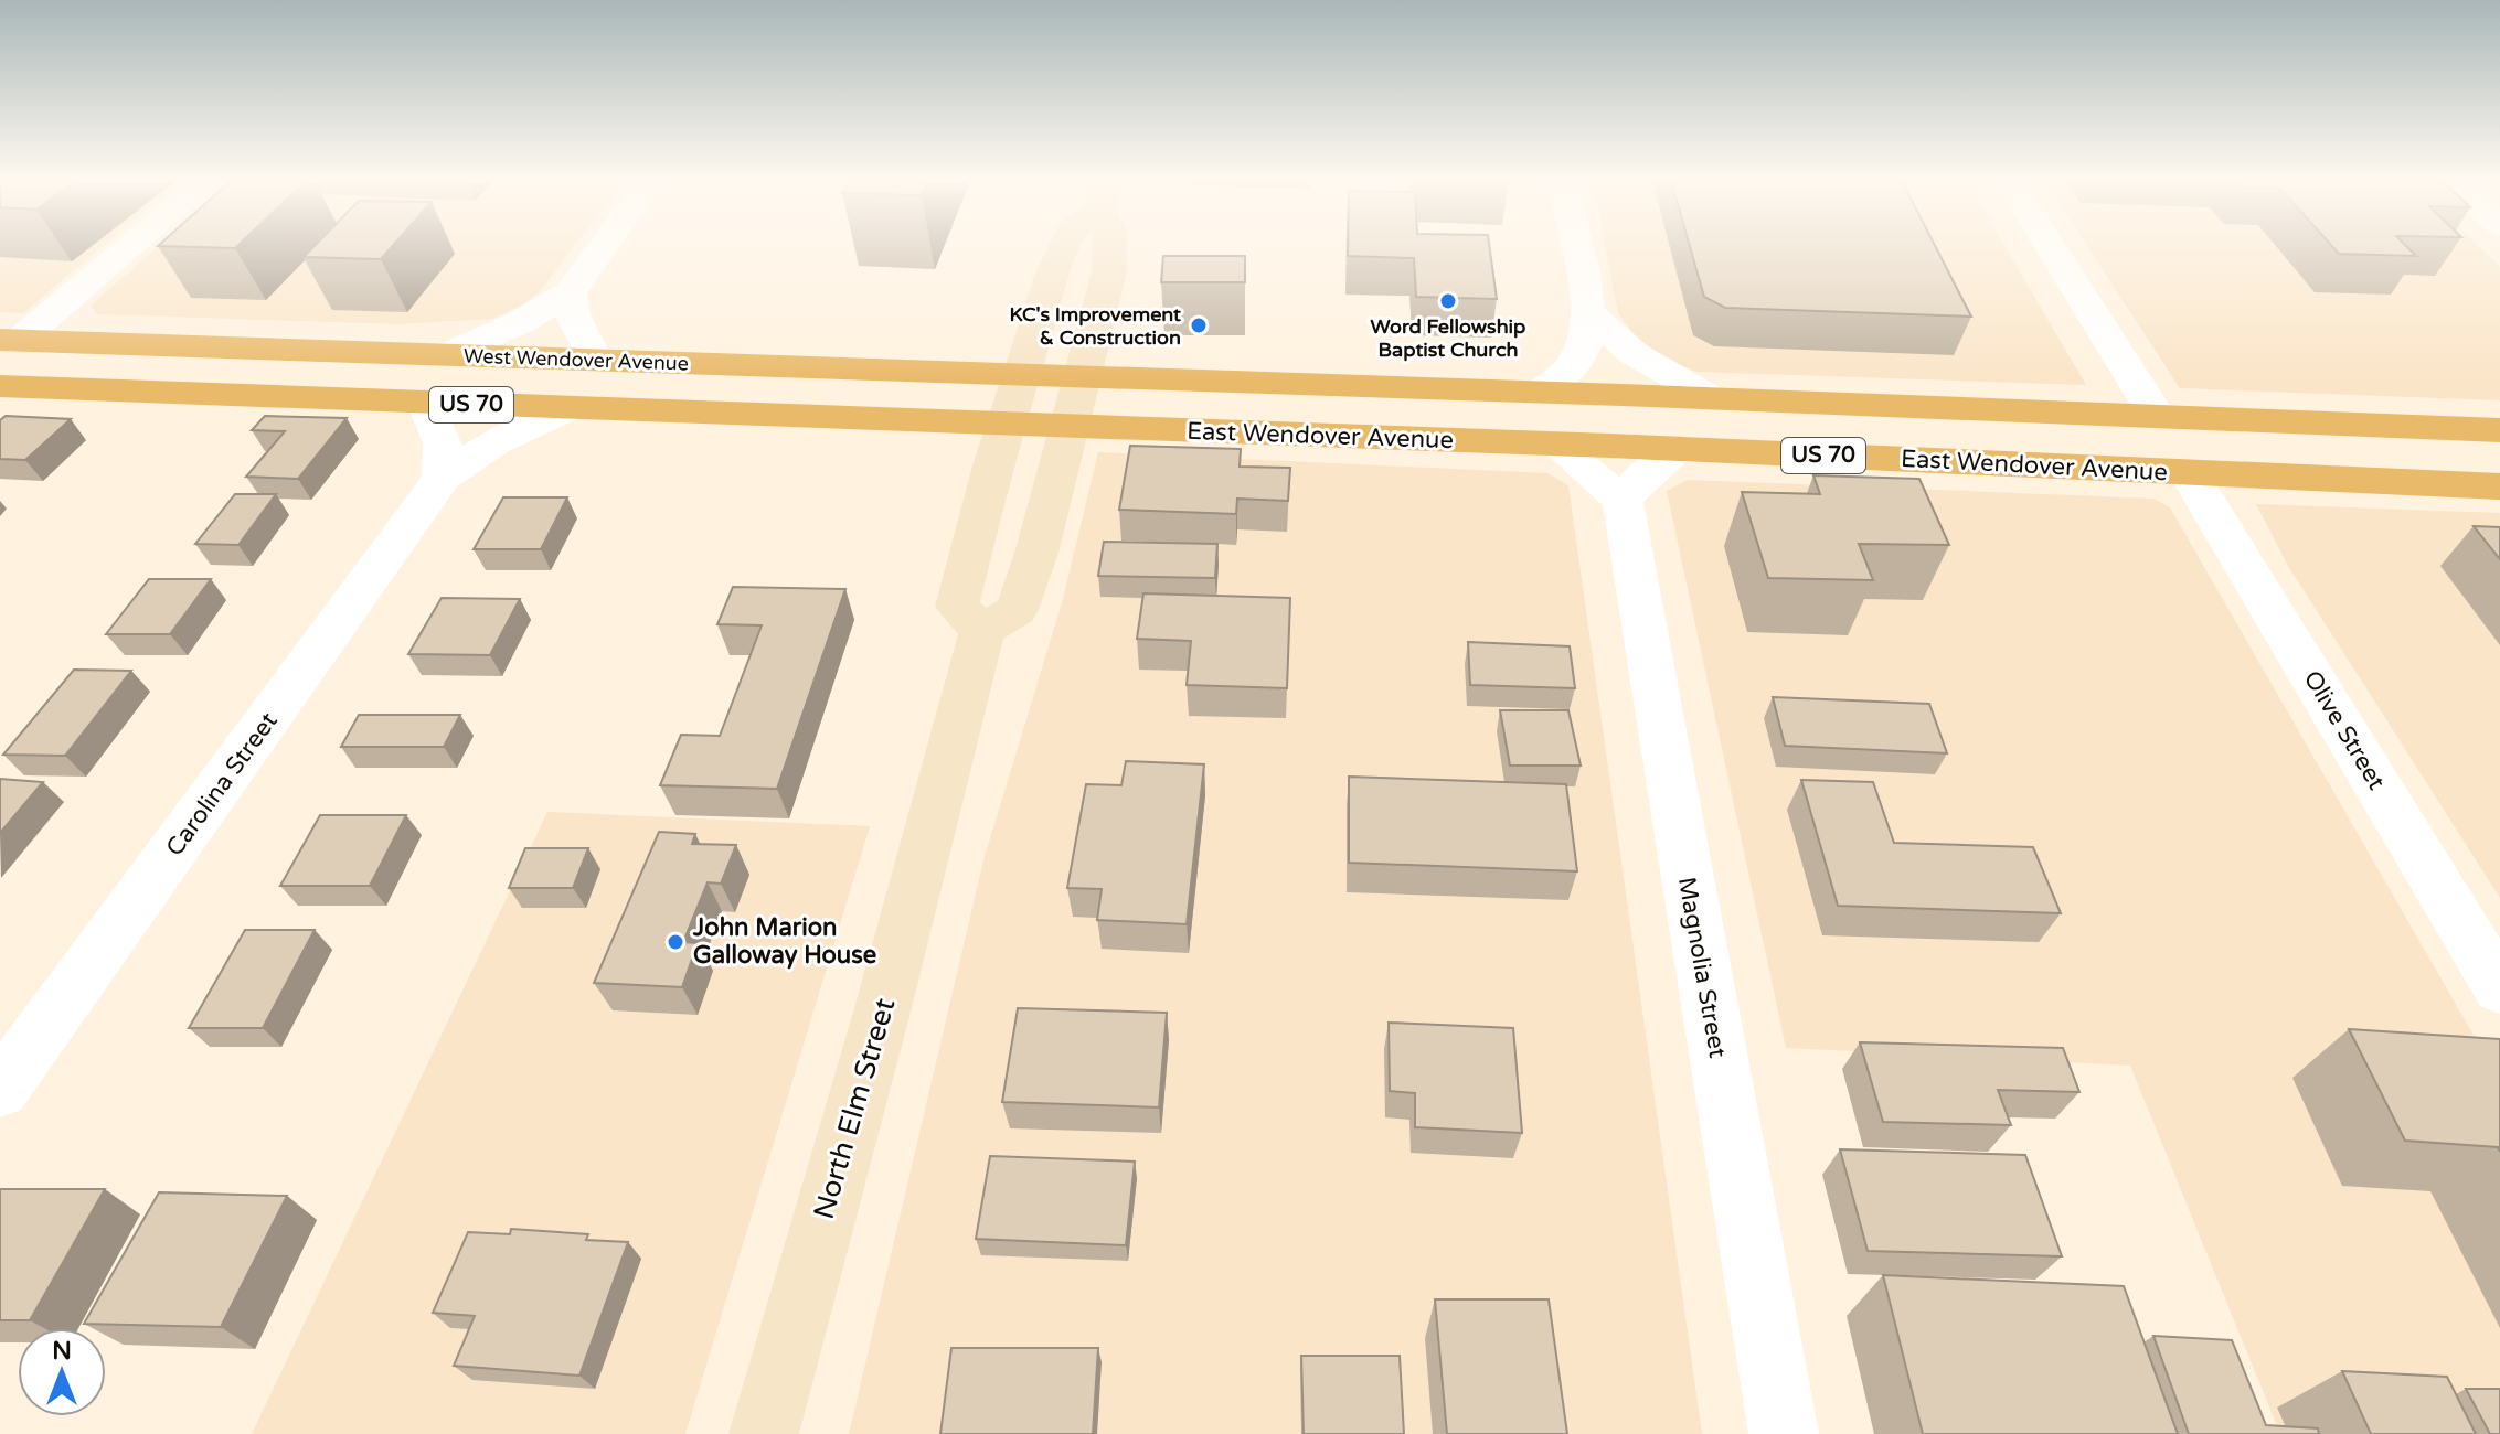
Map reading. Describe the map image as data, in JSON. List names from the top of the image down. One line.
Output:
{"streets":{"highway":["West Wendover Avenue","US 70","East Wendover Avenue"],"main road":["North Elm Street"],"street":["Olive Street","Carolina Street","Magnolia Street"]},"crossings":[["West Wendover Avenue","US 70"],["US 70","East Wendover Avenue"],["US 70","Carolina Street"],["East Wendover Avenue","Olive Street"],["East Wendover Avenue","Carolina Street"]],"places":["Word Fellowship Baptist Church","KC's Improvement & Construction","John Marion Galloway House"],"north":"top"}
